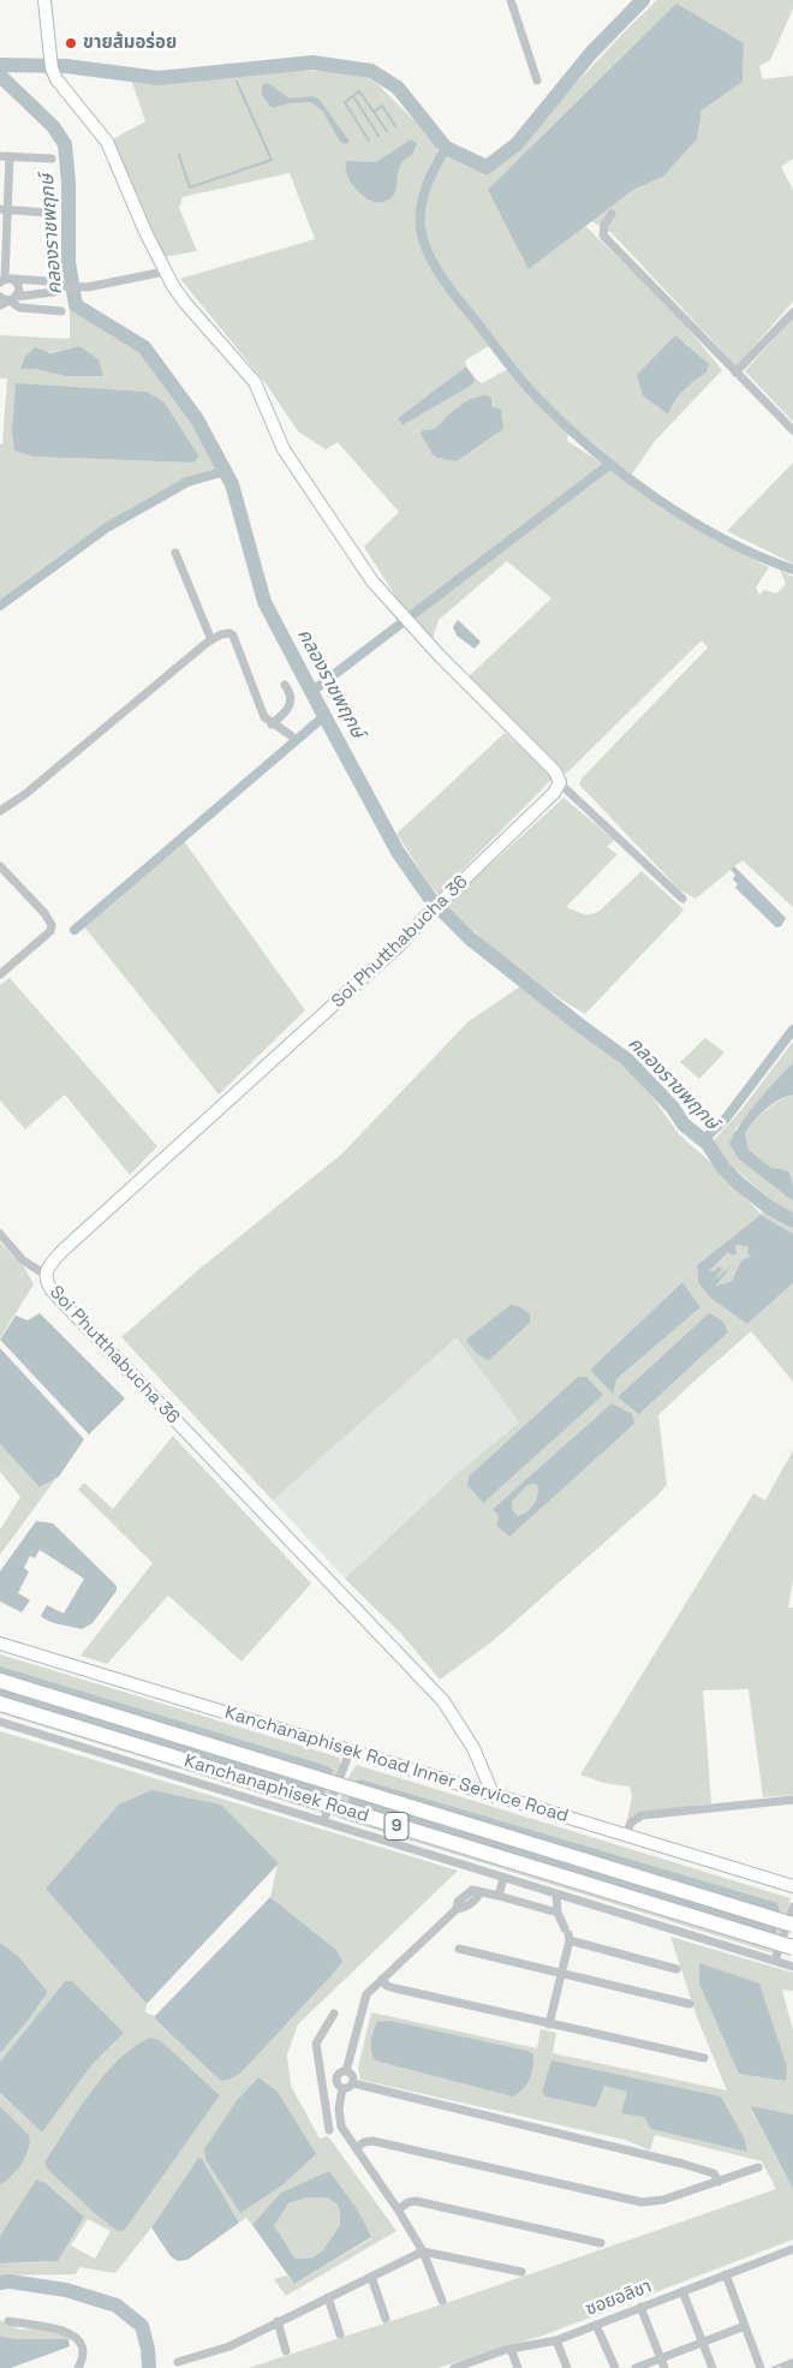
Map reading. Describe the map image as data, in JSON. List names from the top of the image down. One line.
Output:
{"streets":{"highway":["Kanchanaphisek Road","9"],"street":["Soi Phutthabucha 36","Kanchanaphisek Road Inner Service Road","ซอยอลิชา"]},"crossings":[["Soi Phutthabucha 36","Kanchanaphisek Road Inner Service Road"]],"water":["คลองราชพฤกษ์"],"places":["ขายส้มอร่อย"]}
